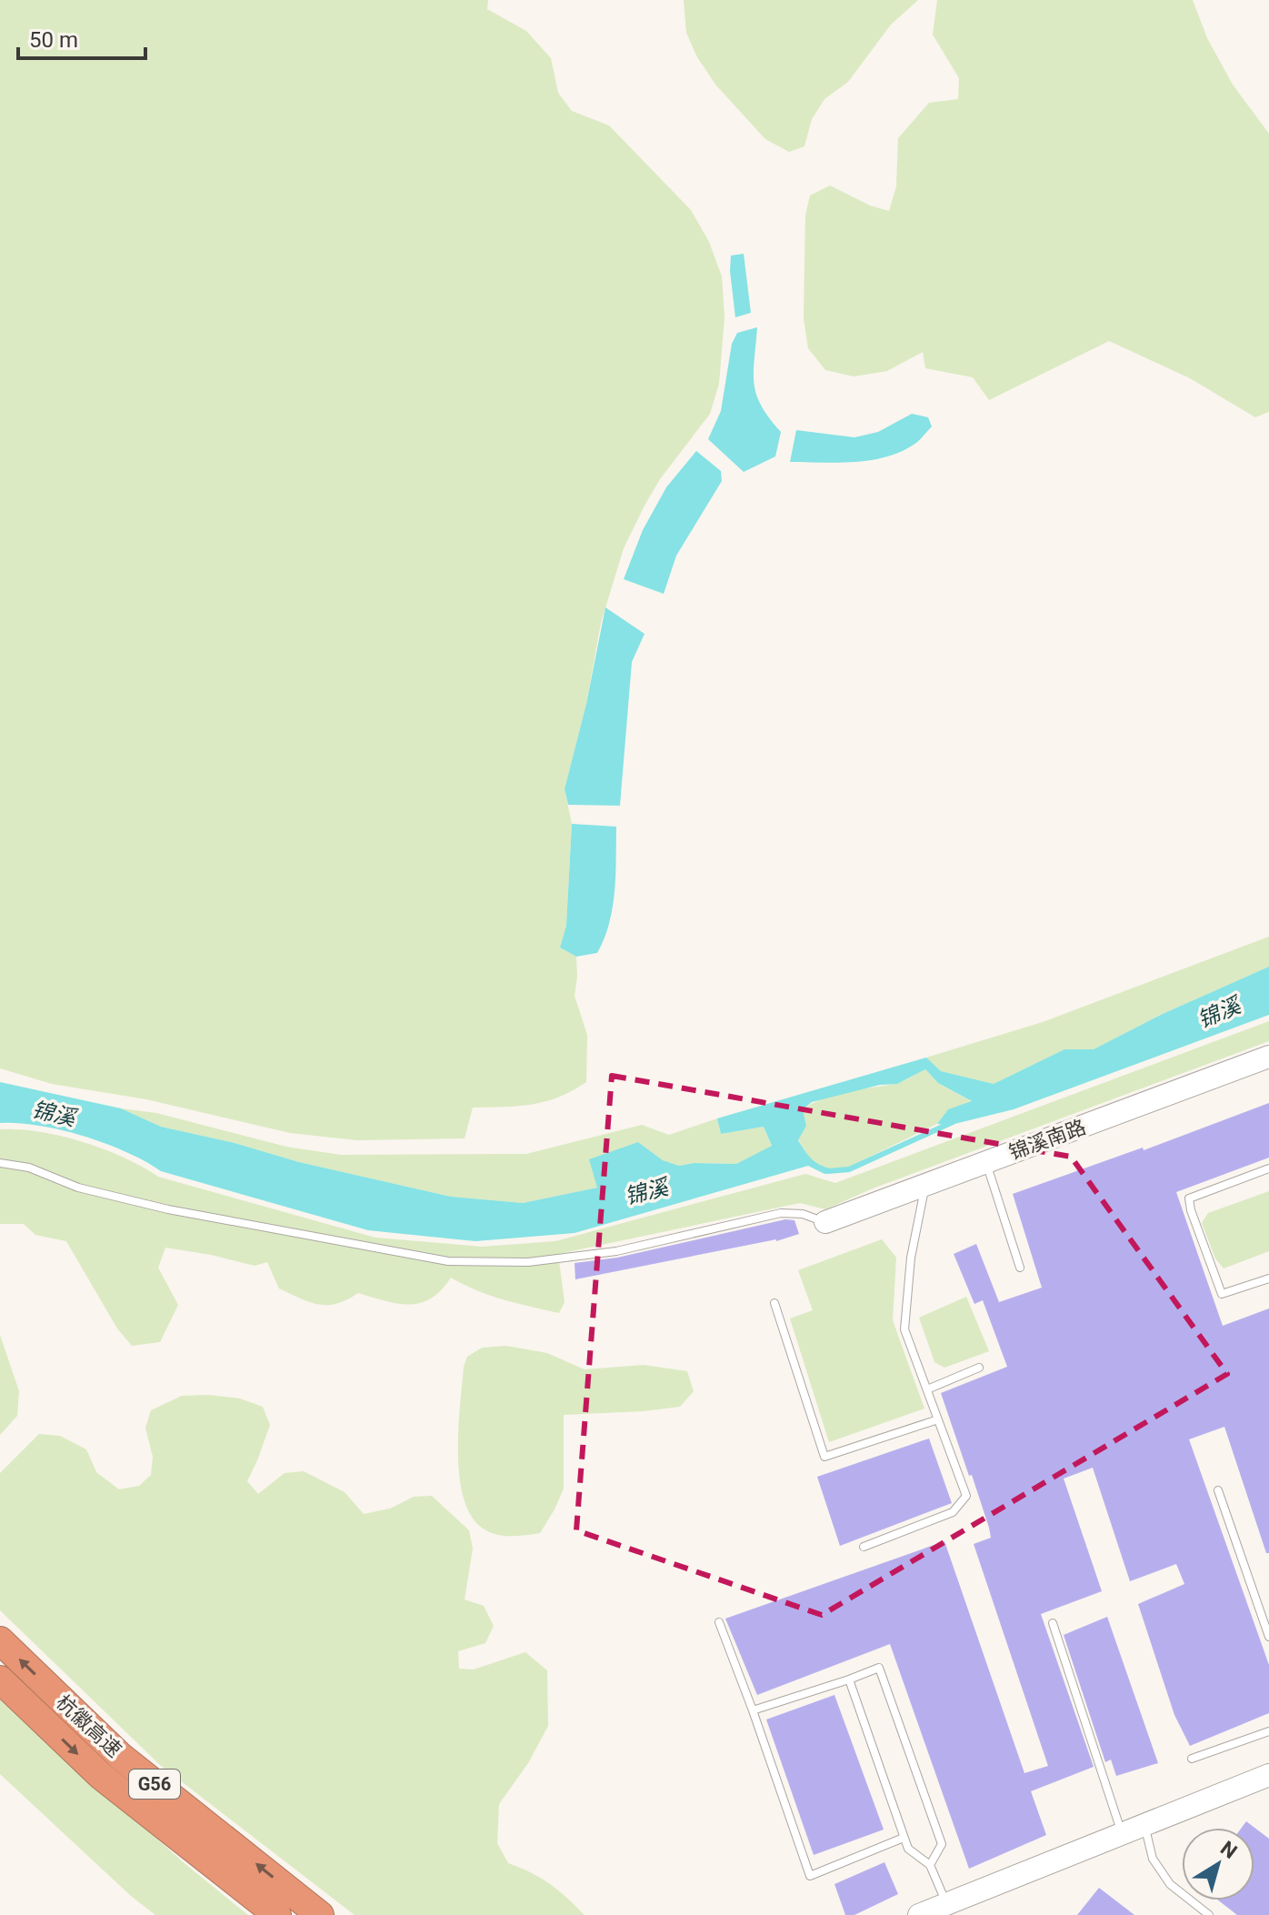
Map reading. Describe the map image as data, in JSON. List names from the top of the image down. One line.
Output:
{"streets":{"highway":["杭徽高速","G56"],"street":["锦溪南路"]},"water":["锦溪"],"scale_bar":"50 m","north":"top right"}
